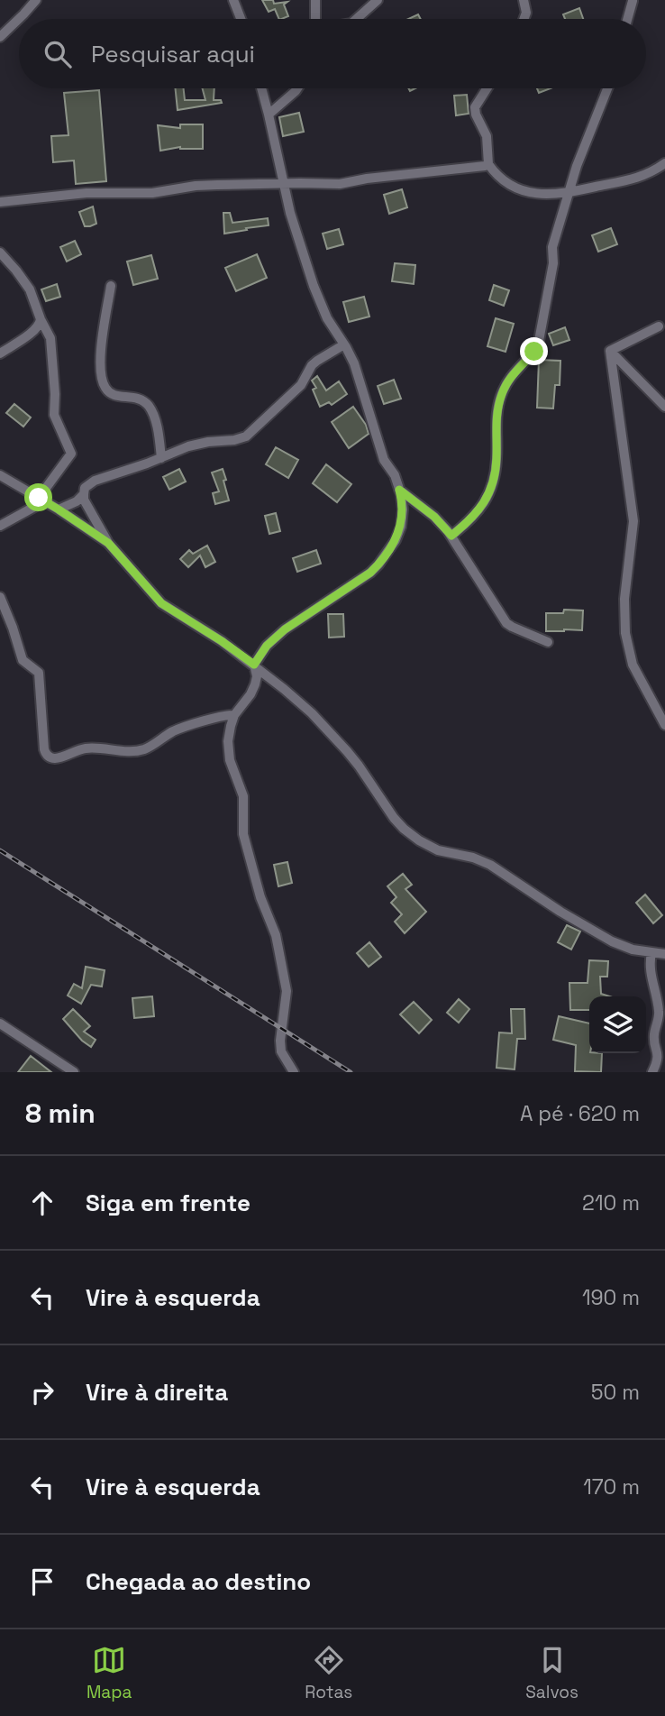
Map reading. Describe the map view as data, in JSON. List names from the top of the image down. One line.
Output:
{"page":{"search":"Pesquisar aqui","heading":["8 min","A pé · 620 m"],"list":[["Siga em frente","210 m"],["Vire à esquerda","190 m"],["Vire à direita","50 m"],["Vire à esquerda","170 m"],"Chegada ao destino"],"nav":["Mapa","Rotas","Salvos"]}}
